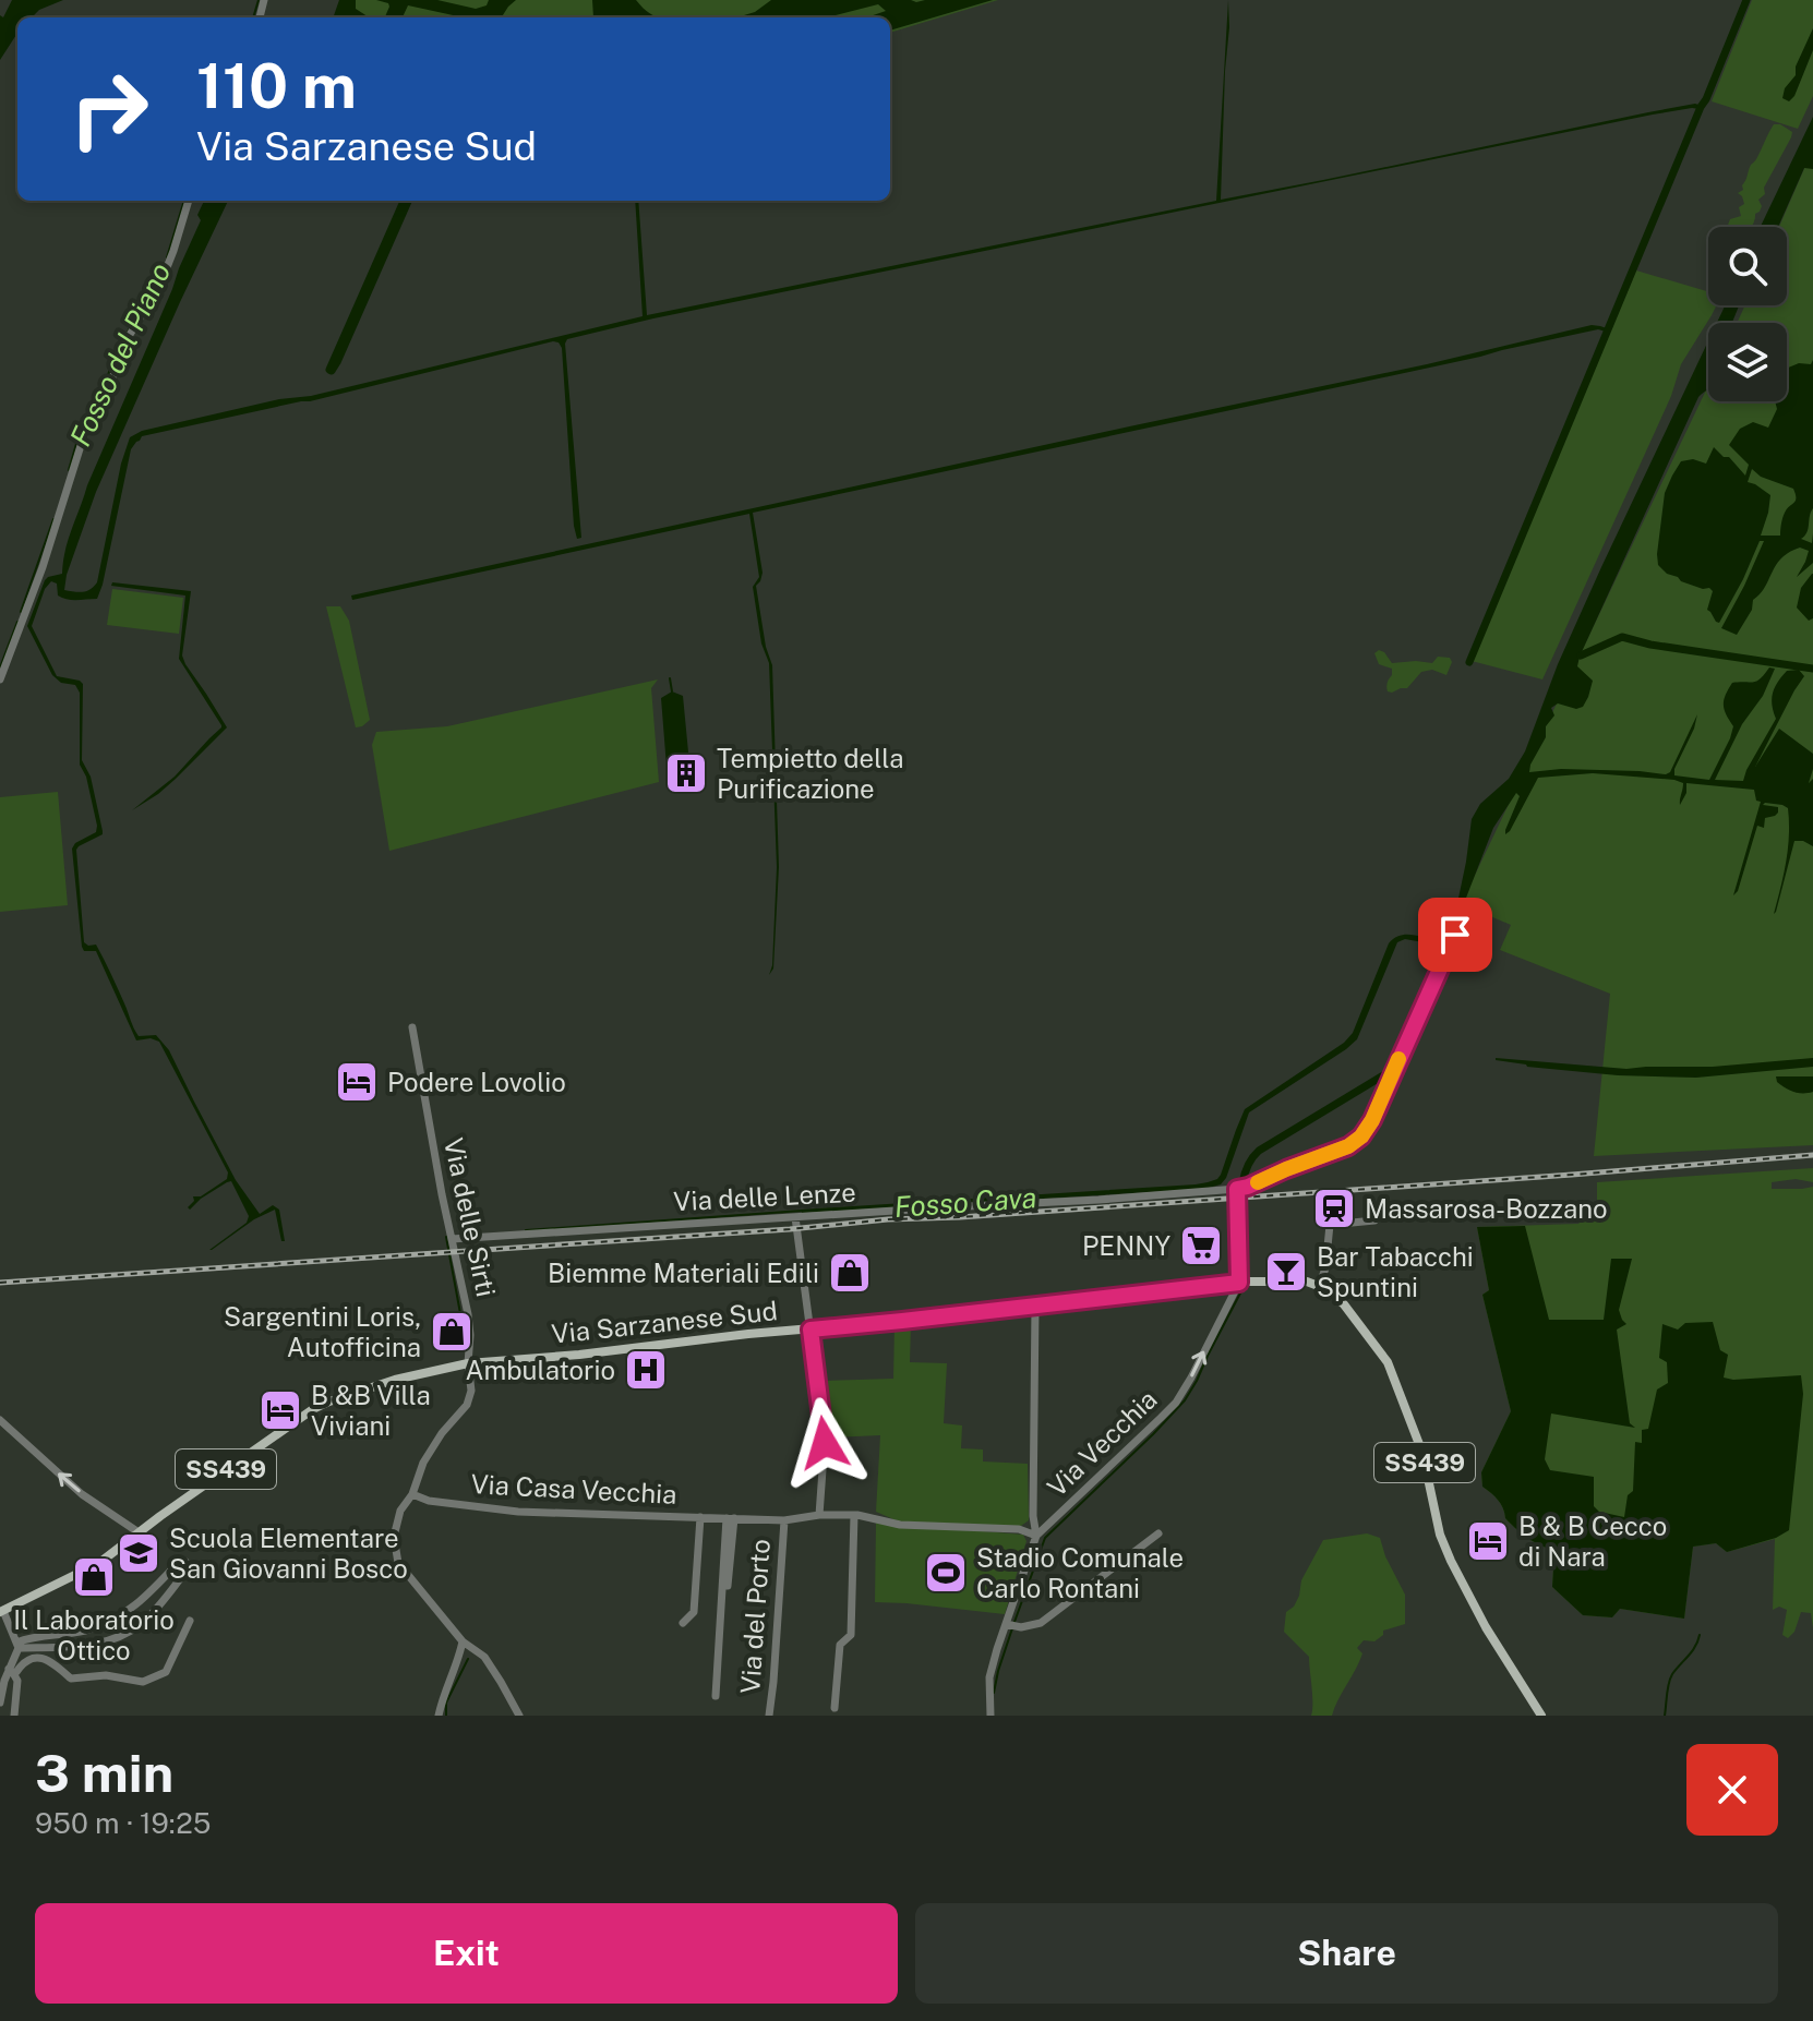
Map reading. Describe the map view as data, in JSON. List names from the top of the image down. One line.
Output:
{"streets":{"main road":["Via Sarzanese Sud","SS439"],"street":["Via delle Lenze","Via delle Sirti","Via Vecchia","Via Casa Vecchia","Via del Porto"]},"crossings":[["Via delle Lenze","Via delle Sirti"],["Via delle Sirti","Via Sarzanese Sud"],["Via delle Sirti","Via Casa Vecchia"],["Via Sarzanese Sud","Via Vecchia"],["Via Sarzanese Sud","SS439"],["Via Vecchia","SS439"],["Via Vecchia","Via Casa Vecchia"],["Via Casa Vecchia","Via del Porto"]],"one_way":["Via Vecchia"],"water":["Fosso del Piano","Fosso Cava"],"places":{"building":["Tempietto della Purificazione"],"hotel":["Podere Lovolio","B &B Villa Viviani","B & B Cecco di Nara"],"station":["Massarosa-Bozzano"],"supermarket":["PENNY"],"bar":["Bar Tabacchi Spuntini"],"shop":["Biemme Materiali Edili","Sargentini Loris, Autofficina","Il Laboratorio Ottico"],"hospital":["Ambulatorio"],"school or university":["Scuola Elementare San Giovanni Bosco"],"sports":["Stadio Comunale Carlo Rontani"]},"page":{"turn":["110 m","Via Sarzanese Sud"],"heading":["3 min","950 m · 19:25"],"buttons":["Exit","Share"]}}
